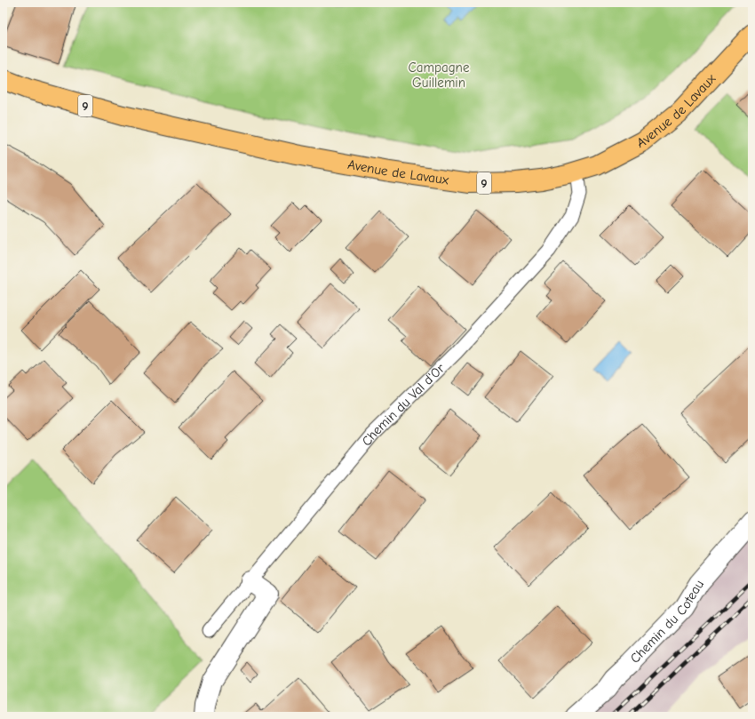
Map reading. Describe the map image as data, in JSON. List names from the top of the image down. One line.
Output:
{"streets":{"main road":["9","Avenue de Lavaux"],"street":["Chemin du Coteau"],"lane":["Chemin du Val d'Or"]},"crossings":[["Avenue de Lavaux","Chemin du Val d'Or"]],"parks":["Campagne Guillemin"]}
